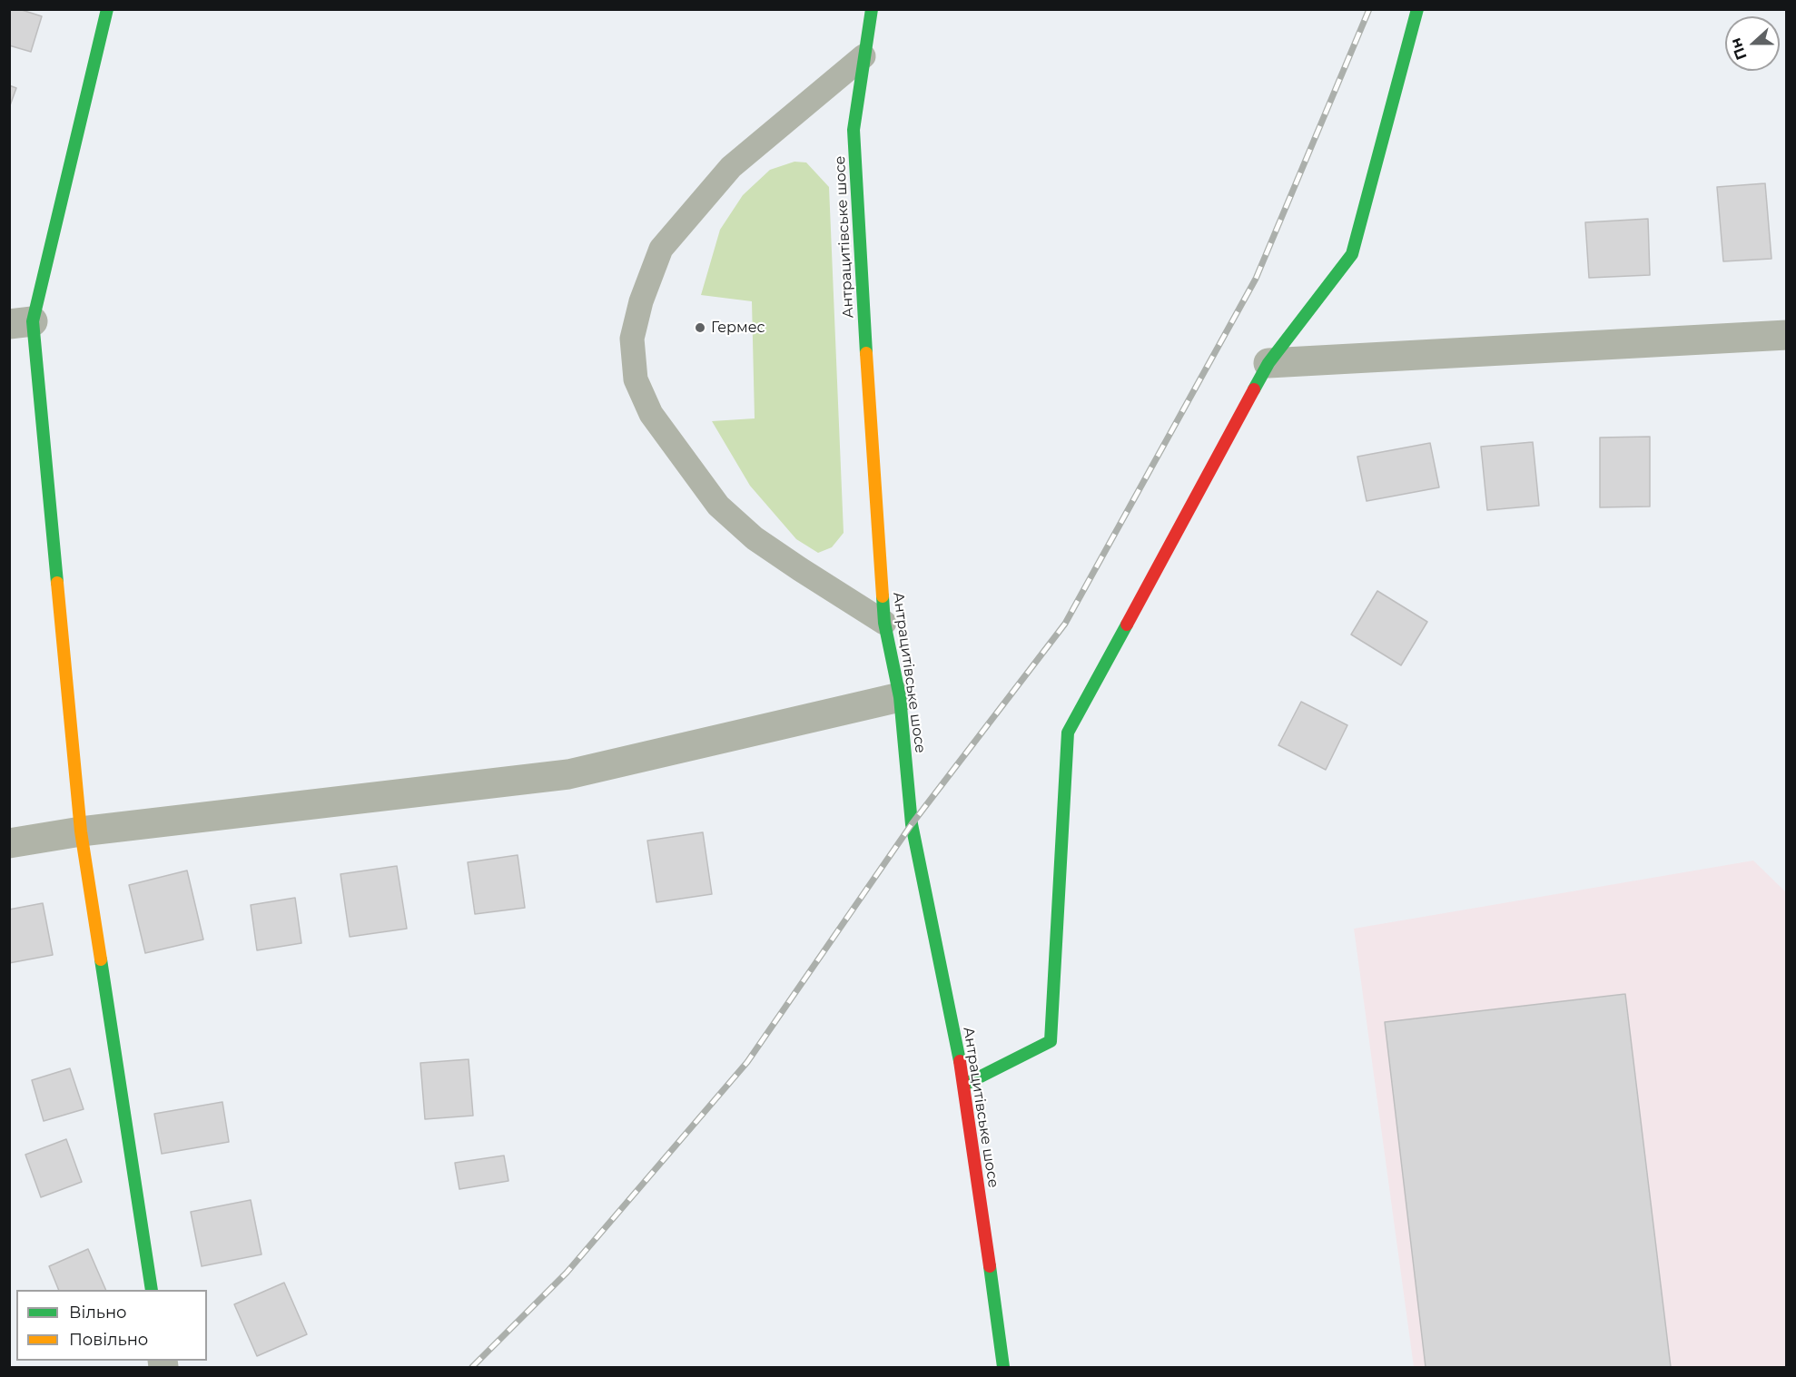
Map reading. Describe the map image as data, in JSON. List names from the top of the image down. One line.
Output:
{"streets":{"street":["Антрацитівське шосе"]},"places":["Гермес"],"legend":["Вільно","Повільно"],"north":"left"}
